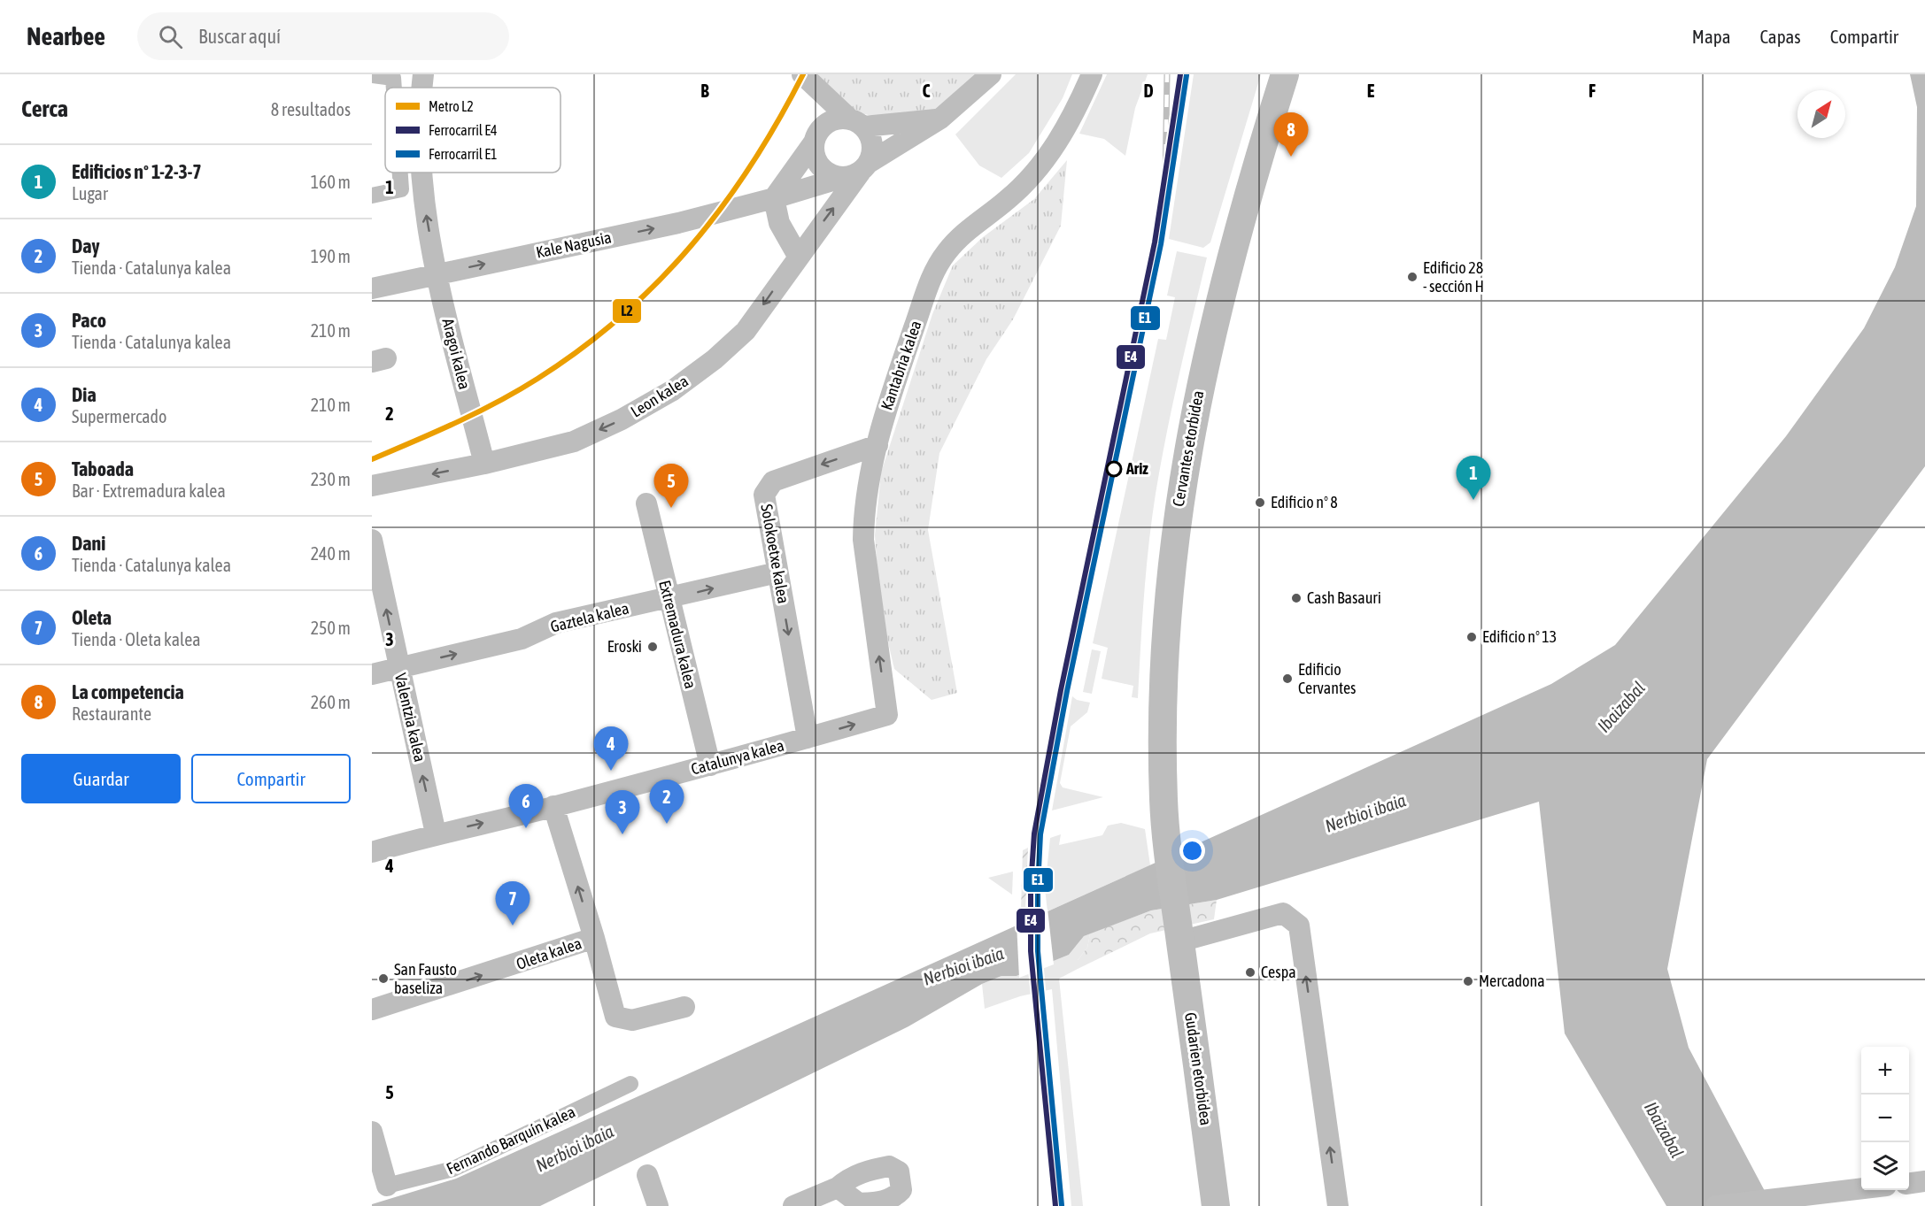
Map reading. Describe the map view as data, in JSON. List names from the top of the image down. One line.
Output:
{"streets":{"street":["Kale Nagusia","Aragoi kalea","Kantabria kalea","Leon kalea","Cervantes etorbidea","Solokoetxe kalea","Gaztela kalea","Extremadura kalea","Valentzia kalea","Catalunya kalea","Oleta kalea","Gudarien etorbidea","Fernando Barquín kalea"]},"crossings":[["Kale Nagusia","Aragoi kalea"],["Kale Nagusia","Leon kalea"],["Aragoi kalea","Leon kalea"],["Kantabria kalea","Solokoetxe kalea"],["Kantabria kalea","Catalunya kalea"],["Cervantes etorbidea","Gudarien etorbidea"],["Solokoetxe kalea","Gaztela kalea"],["Solokoetxe kalea","Catalunya kalea"],["Gaztela kalea","Extremadura kalea"],["Gaztela kalea","Valentzia kalea"],["Extremadura kalea","Catalunya kalea"],["Valentzia kalea","Catalunya kalea"],["Catalunya kalea","Oleta kalea"]],"one_way":["Kale Nagusia","Aragoi kalea","Kantabria kalea","Solokoetxe kalea","Gaztela kalea","Valentzia kalea","Catalunya kalea"],"water":["Ibaizabal","Nerbioi ibaia"],"places":["Edificio 28 - sección H","Ariz","Edificio nº 8","Cash Basauri","Edificio nº 13","Eroski","Edificio Cervantes","Cespa","San Fausto baseliza","Mercadona"],"lines":["metro line L2","rail line E4","rail line E1"],"legend":["Metro L2","Ferrocarril E4","Ferrocarril E1"],"north":"top right","page":{"header":"Nearbee","search":"Buscar aquí","nav":["Mapa","Capas","Compartir"],"heading":["Cerca","8 resultados"],"pins":["8","1","5","4","2","6","3","7"],"list":[{"mark":"1","name":"Edificios nº 1-2-3-7","note":"Lugar","value":"160 m"},{"mark":"2","name":"Day","note":"Tienda · Catalunya kalea","value":"190 m"},{"mark":"3","name":"Paco","note":"Tienda · Catalunya kalea","value":"210 m"},{"mark":"4","name":"Dia","note":"Supermercado","value":"210 m"},{"mark":"5","name":"Taboada","note":"Bar · Extremadura kalea","value":"230 m"},{"mark":"6","name":"Dani","note":"Tienda · Catalunya kalea","value":"240 m"},{"mark":"7","name":"Oleta","note":"Tienda · Oleta kalea","value":"250 m"},{"mark":"8","name":"La competencia","note":"Restaurante","value":"260 m"}],"buttons":["Guardar","Compartir"],"map_buttons":["+","−"]},"grid":{"columns":["B","C","D","E","F"],"rows":["1","2","3","4","5"]}}
